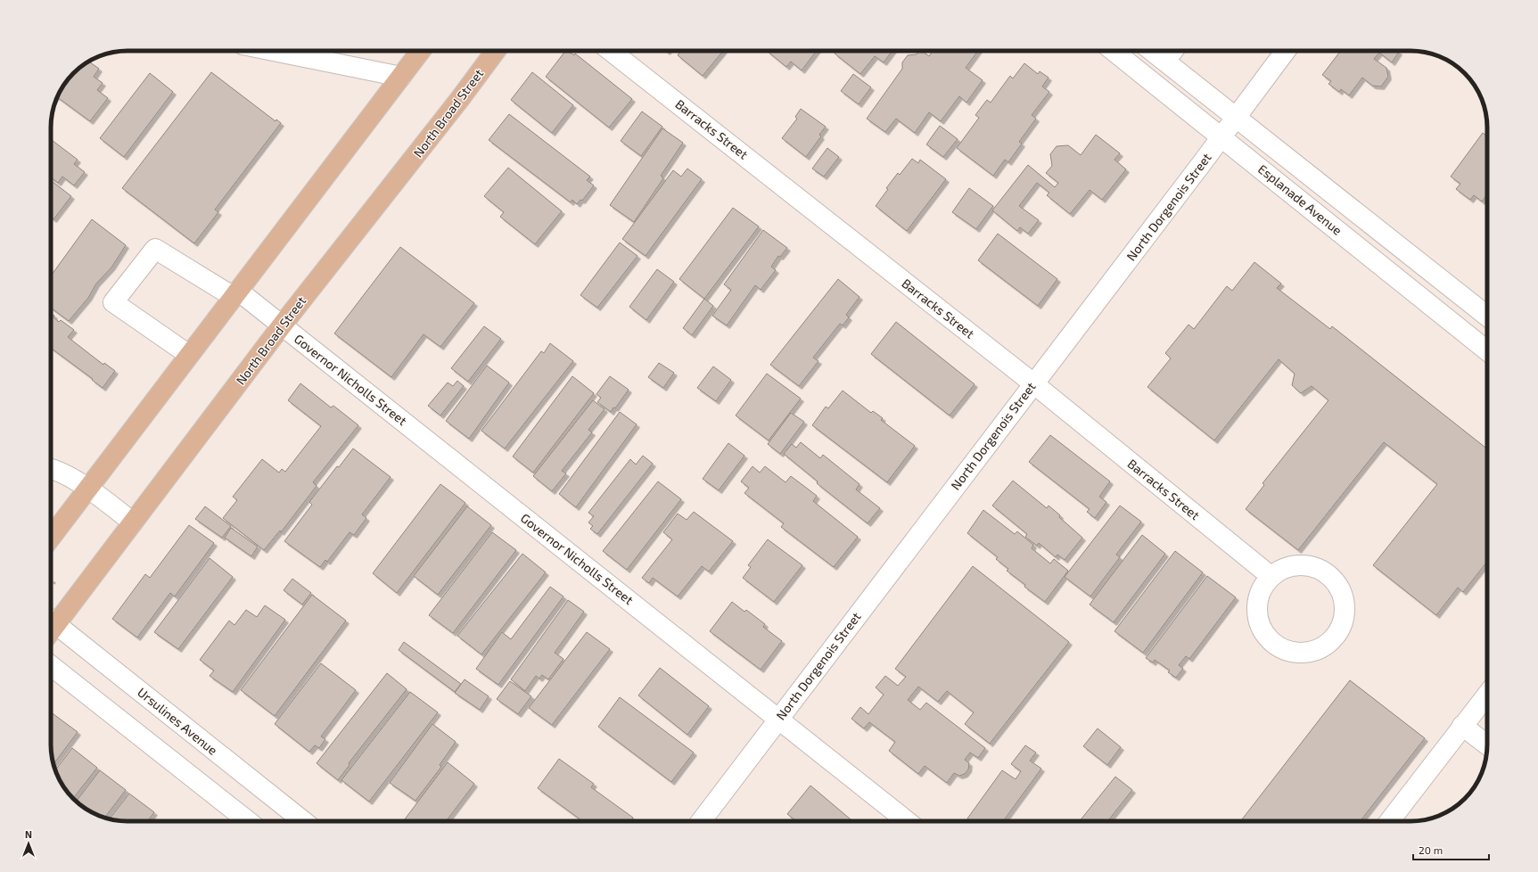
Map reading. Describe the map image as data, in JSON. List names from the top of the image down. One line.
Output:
{"streets":{"main road":["North Broad Street"],"street":["Barracks Street","Esplanade Avenue","North Dorgenois Street","Governor Nicholls Street","Ursulines Avenue"]},"crossings":[["North Broad Street","Governor Nicholls Street"],["Barracks Street","North Dorgenois Street"],["Esplanade Avenue","North Dorgenois Street"],["North Dorgenois Street","Governor Nicholls Street"]],"scale_bar":"20 m","north":"top"}
